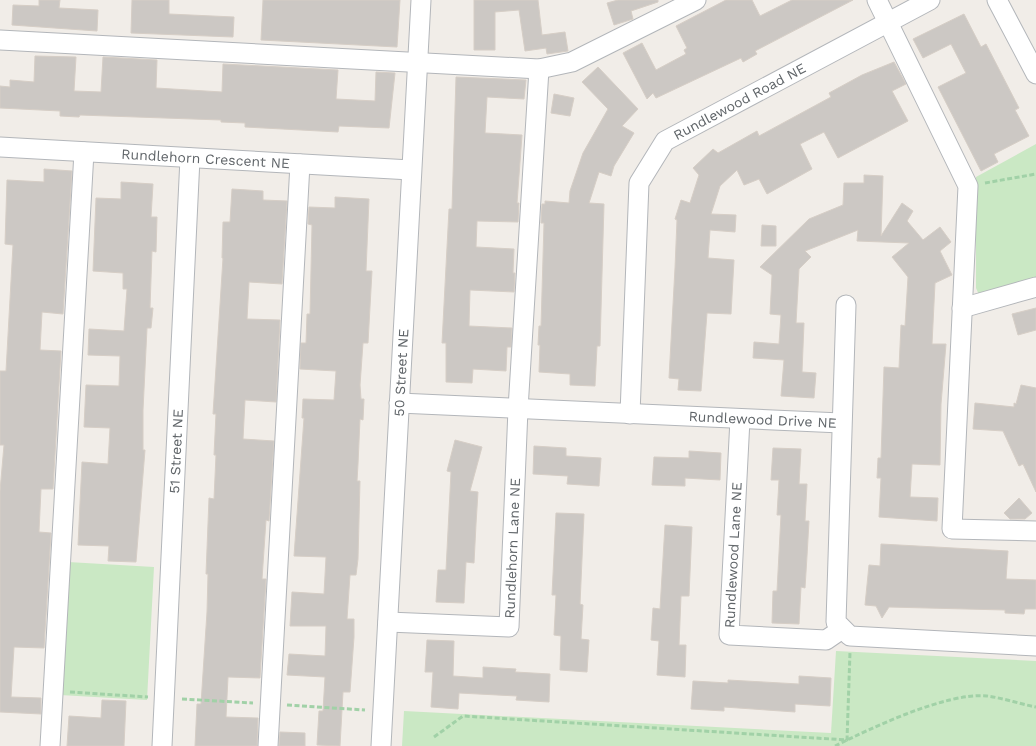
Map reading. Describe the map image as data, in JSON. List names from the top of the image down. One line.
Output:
{"streets":{"street":["Rundlewood Road NE","Rundlehorn Crescent NE","50 Street NE","Rundlewood Drive NE","51 Street NE","Rundlehorn Lane NE","Rundlewood Lane NE"]},"crossings":[["Rundlewood Road NE","Rundlewood Drive NE"],["Rundlehorn Crescent NE","50 Street NE"],["Rundlehorn Crescent NE","51 Street NE"],["50 Street NE","Rundlewood Drive NE"],["50 Street NE","Rundlehorn Lane NE"],["Rundlewood Drive NE","Rundlehorn Lane NE"],["Rundlewood Drive NE","Rundlewood Lane NE"]]}
